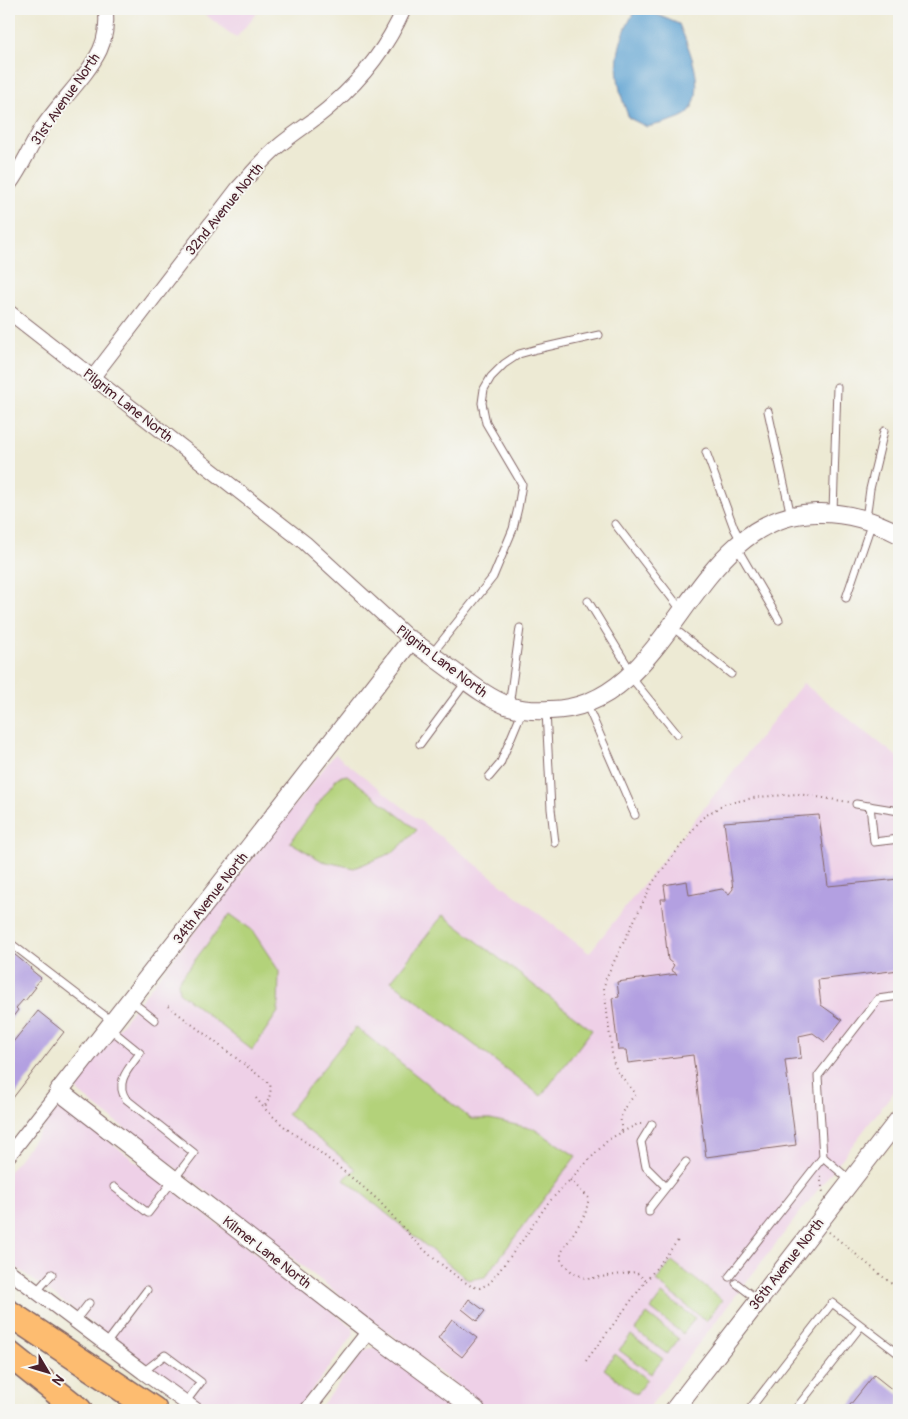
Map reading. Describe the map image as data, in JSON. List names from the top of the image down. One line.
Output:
{"streets":{"street":["31st Avenue North","32nd Avenue North","Pilgrim Lane North","34th Avenue North","Kilmer Lane North","36th Avenue North"]},"crossings":[["32nd Avenue North","Pilgrim Lane North"],["Pilgrim Lane North","34th Avenue North"],["34th Avenue North","Kilmer Lane North"]],"north":"bottom right"}
